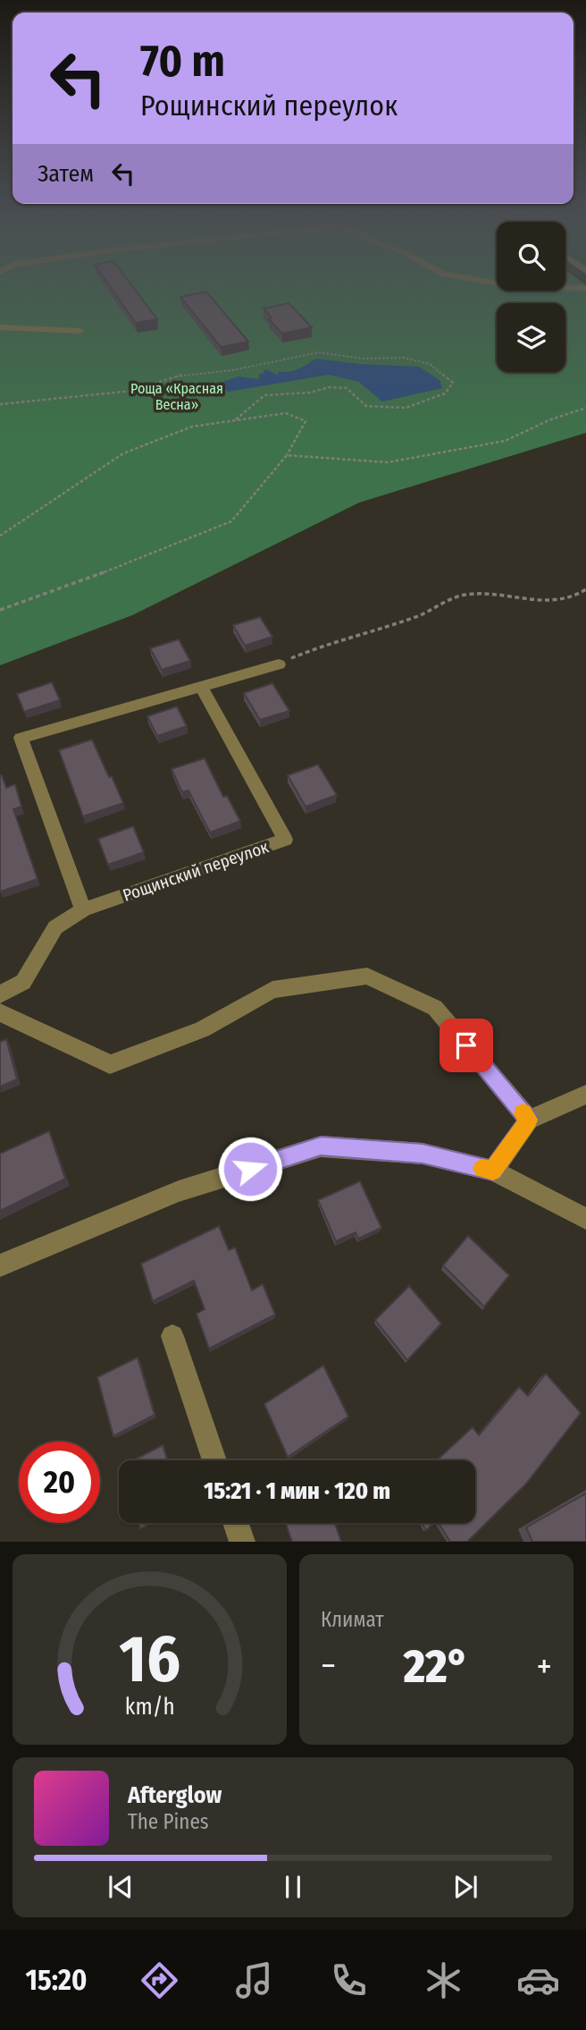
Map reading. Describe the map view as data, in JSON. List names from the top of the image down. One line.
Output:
{"streets":{"street":["Рощинский переулок"]},"parks":["Роща «Красная Весна»"],"page":{"turn":["70 m","Рощинский переулок"],"then":"Затем","limit":"20","trip":"15:21 · 1 мин · 120 m","tile":"Климат","heat":["−","22°","+"],"song":["Afterglow","The Pines"],"tabs":"15:20","gauge":["16","km/h"]}}
